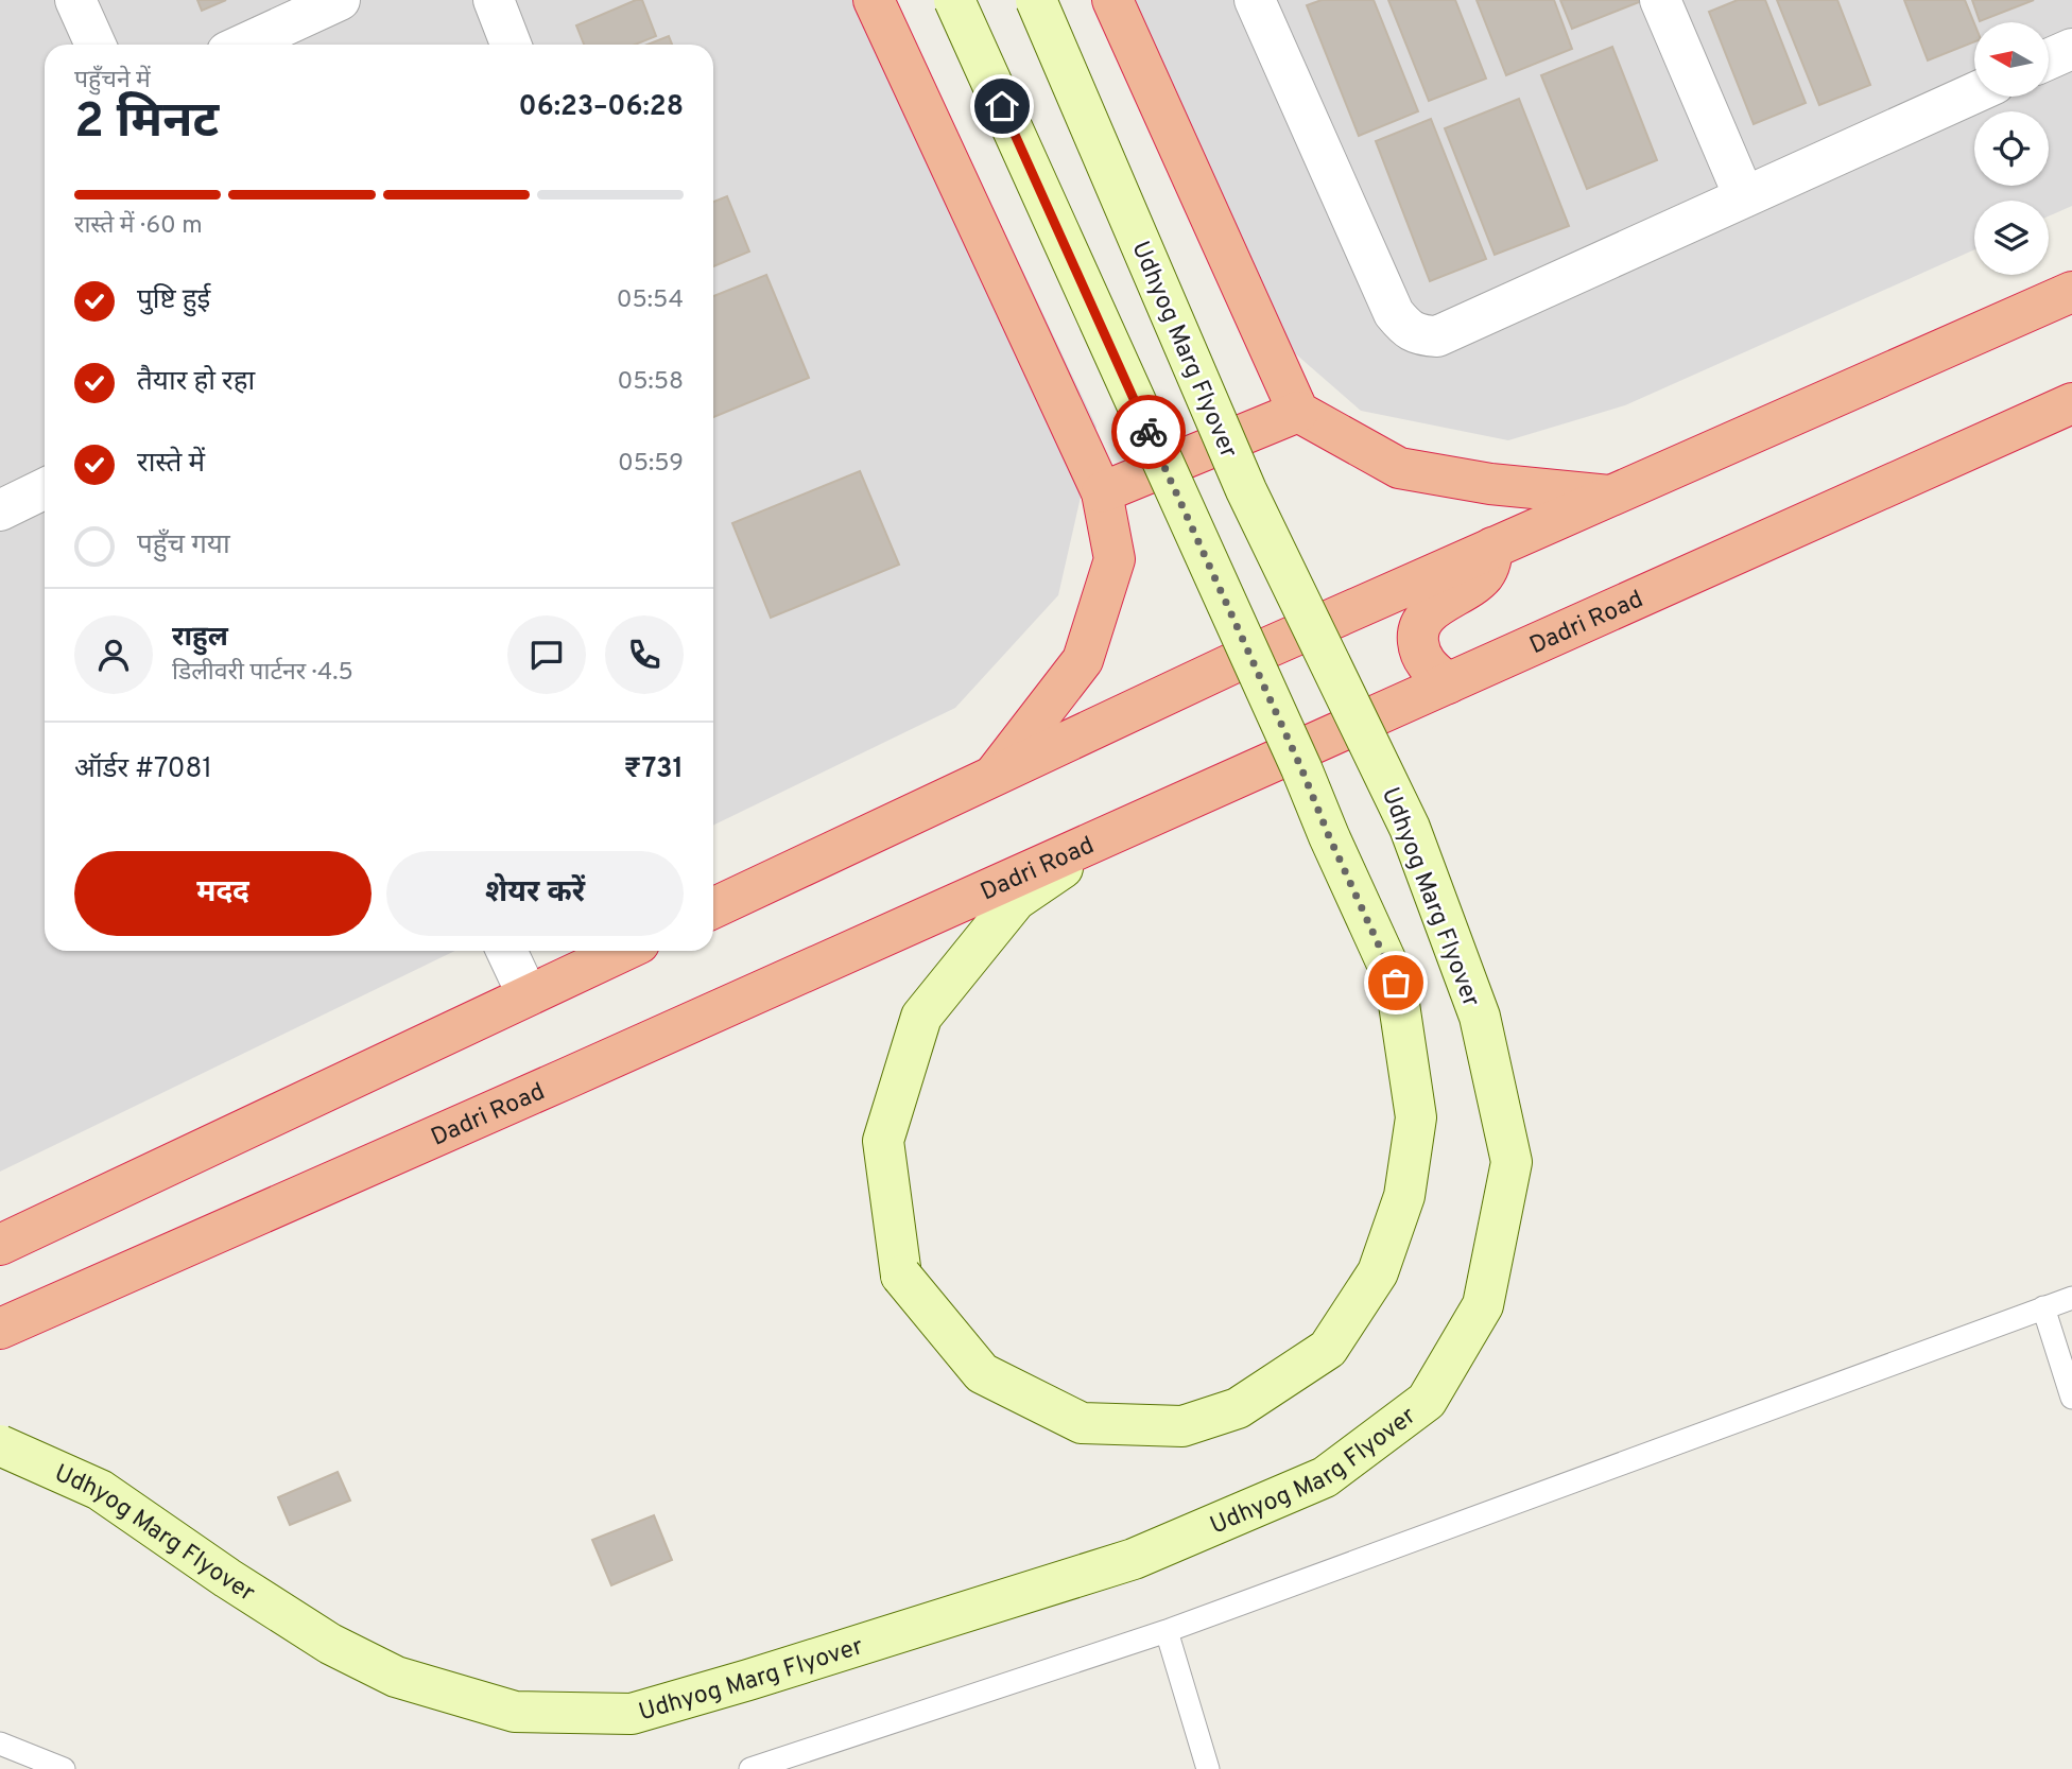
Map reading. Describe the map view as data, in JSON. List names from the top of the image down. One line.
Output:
{"streets":{"highway":["Dadri Road"],"main road":["Udhyog Marg Flyover"]},"north":"left","page":{"heading":["2 मिनट","पहुँचने में","06:23–06:28"],"panel":["राहुल","डिलीवरी पार्टनर · 4.5","ऑर्डर #7081","₹731"],"bar":"रास्ते में · 60 m","list":[["पुष्टि हुई","05:54"],["तैयार हो रहा","05:58"],["रास्ते में","05:59"],"पहुँच गया"],"buttons":["मदद","शेयर करें"]}}
